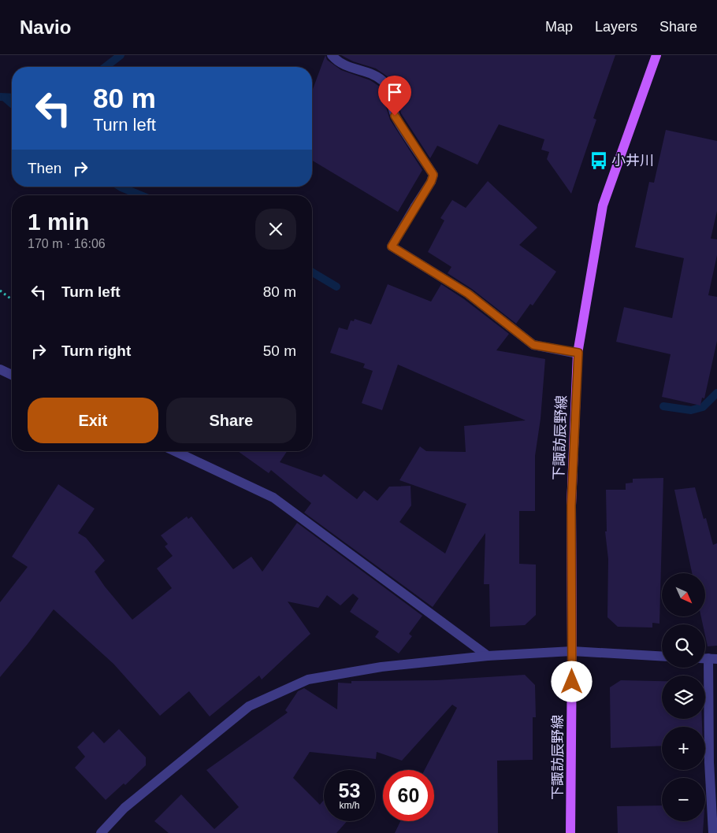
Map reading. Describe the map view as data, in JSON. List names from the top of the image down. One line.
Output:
{"streets":{"main road":["下諏訪辰野線"]},"places":{"bus stop":["小井川"]},"north":"bottom right","page":{"header":"Navio","nav":["Map","Layers","Share"],"turn":["80 m","Turn left"],"then":"Then","heading":["1 min","170 m · 16:06"],"list":[{"name":"Turn left","value":"80 m"},{"name":"Turn right","value":"50 m"}],"buttons":["Exit","Share"],"map_buttons":["+","−"],"speed":"53 km/h","limit":"60"}}
